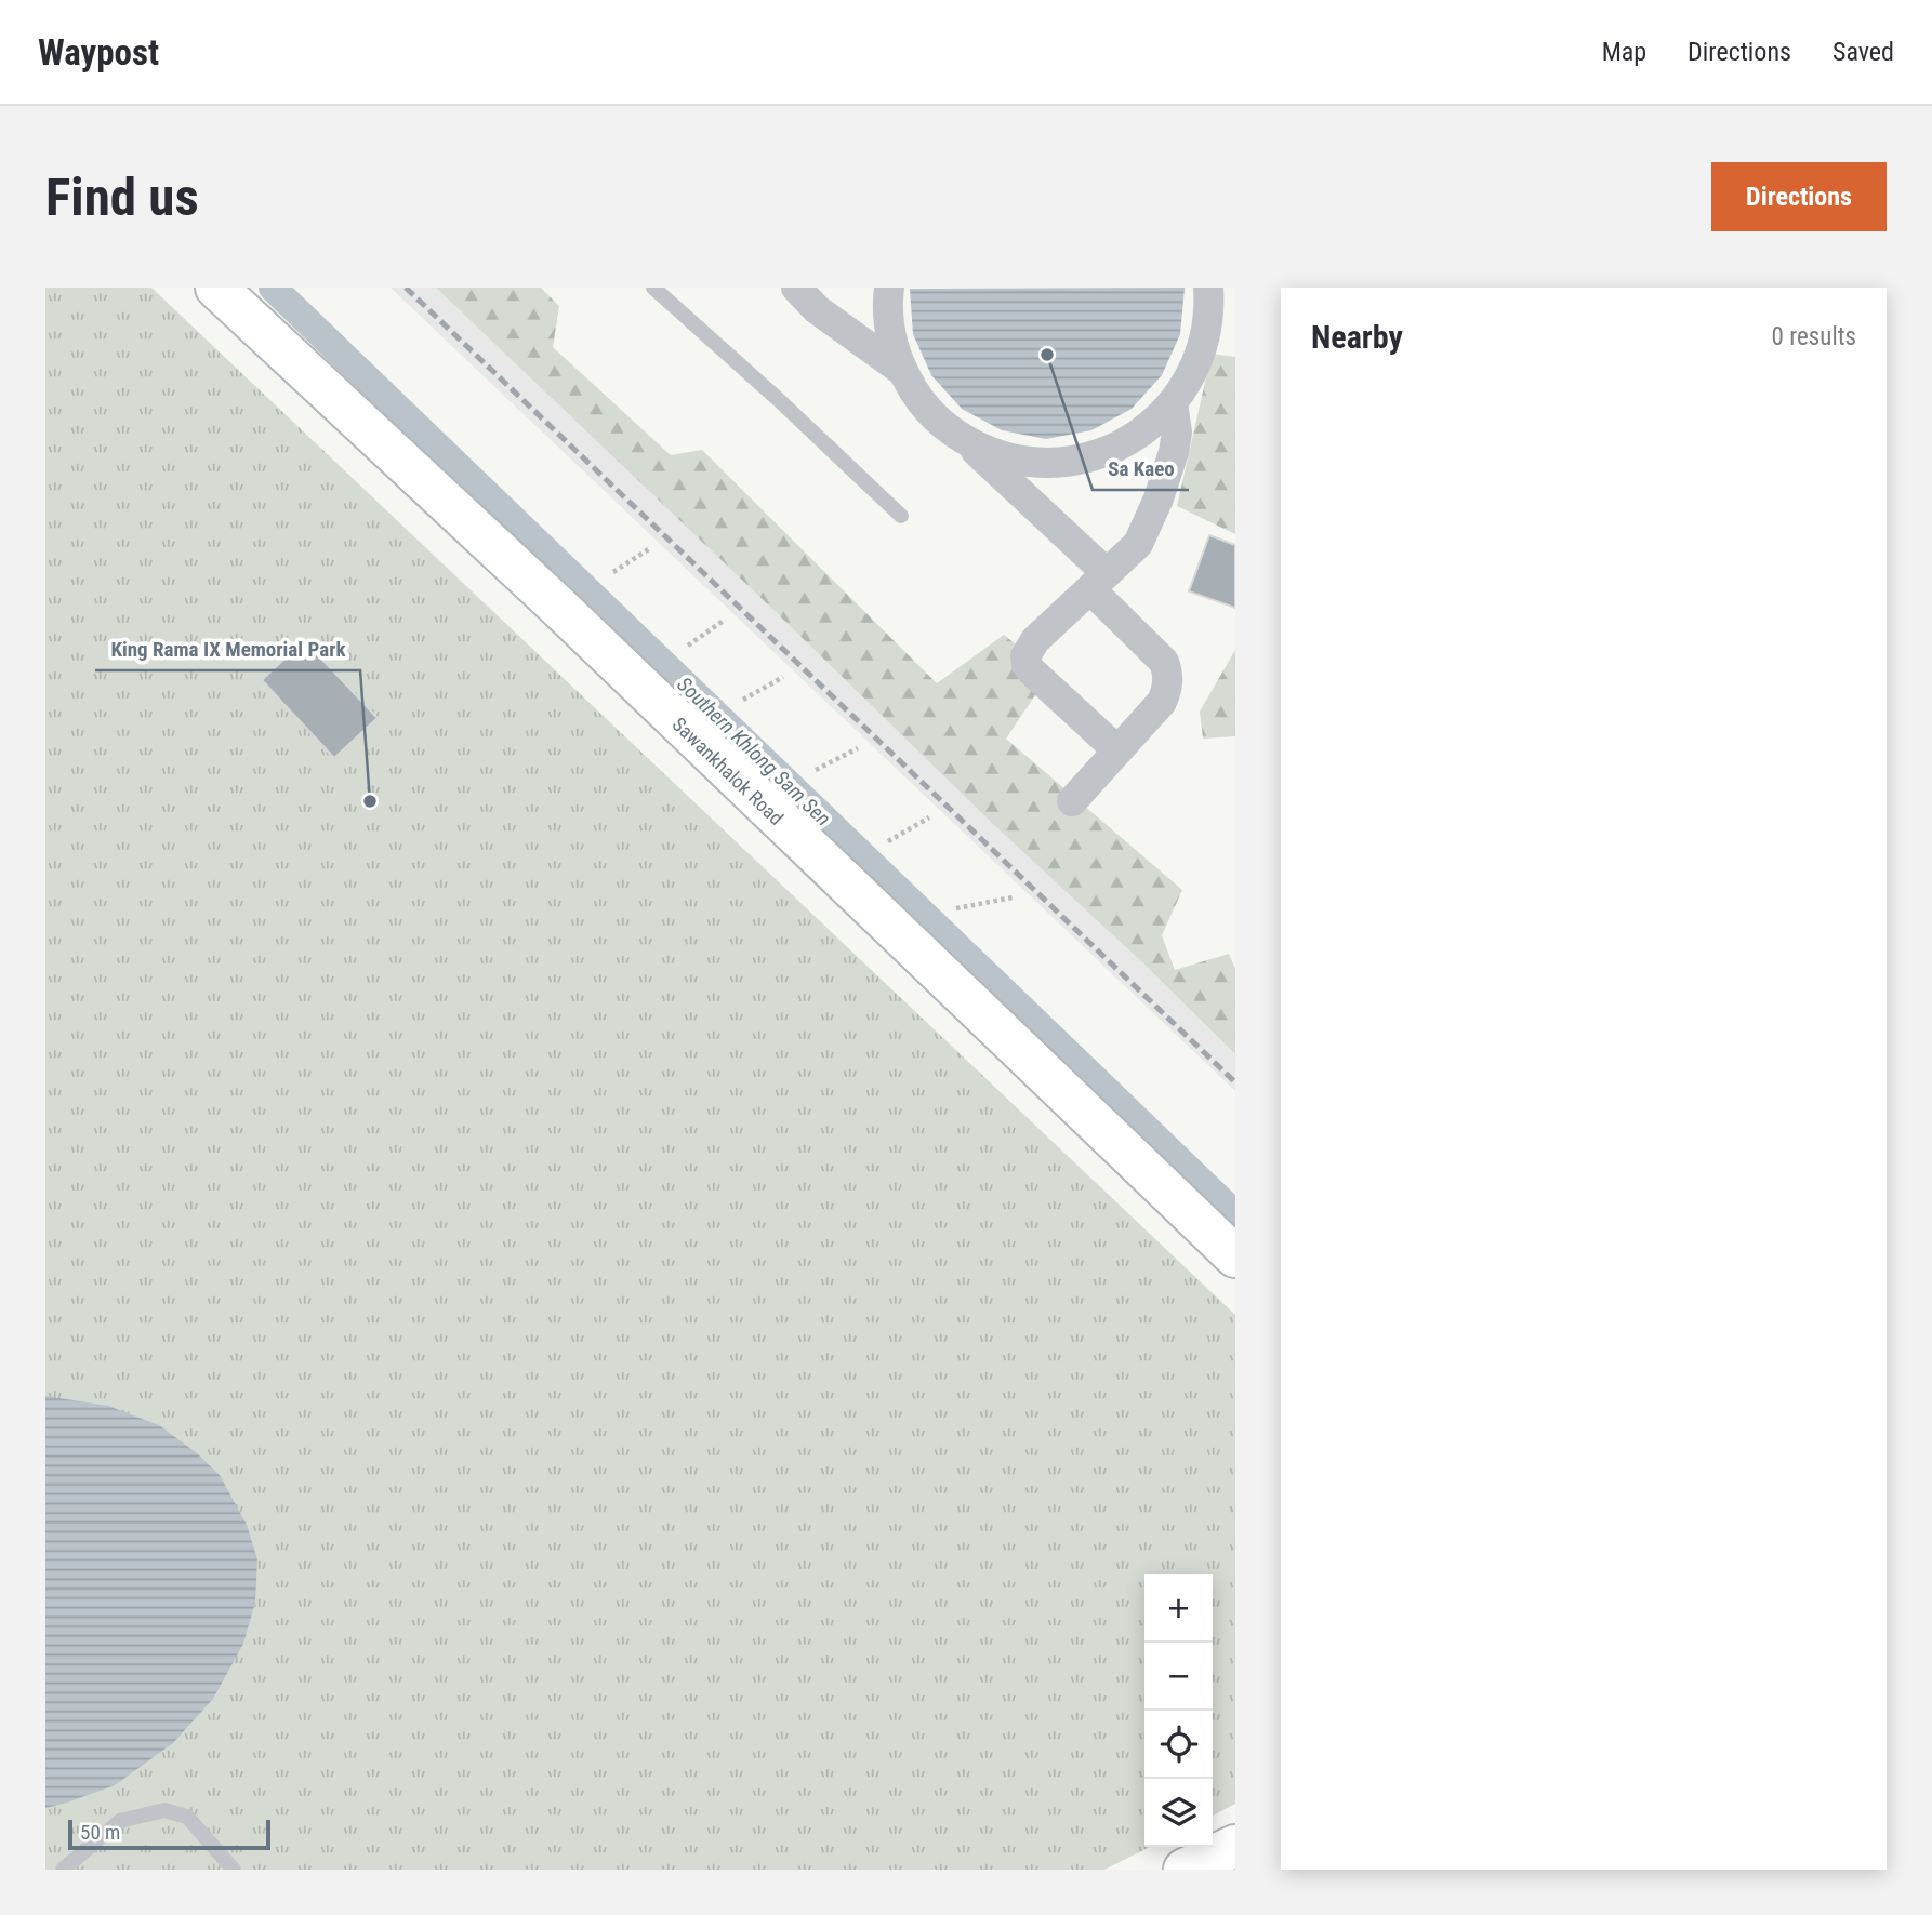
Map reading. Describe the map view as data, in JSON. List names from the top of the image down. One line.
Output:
{"streets":{"street":["Sawankhalok Road"]},"water":["Southern Khlong Sam Sen"],"places":["Sa Kaeo","King Rama IX Memorial Park"],"scale_bar":"50 m","page":{"header":"Waypost","nav":["Map","Directions","Saved"],"buttons":"Directions","title":"Find us","heading":["Nearby","0 results"],"map_buttons":["+","−"],"scale":"50 m"}}
